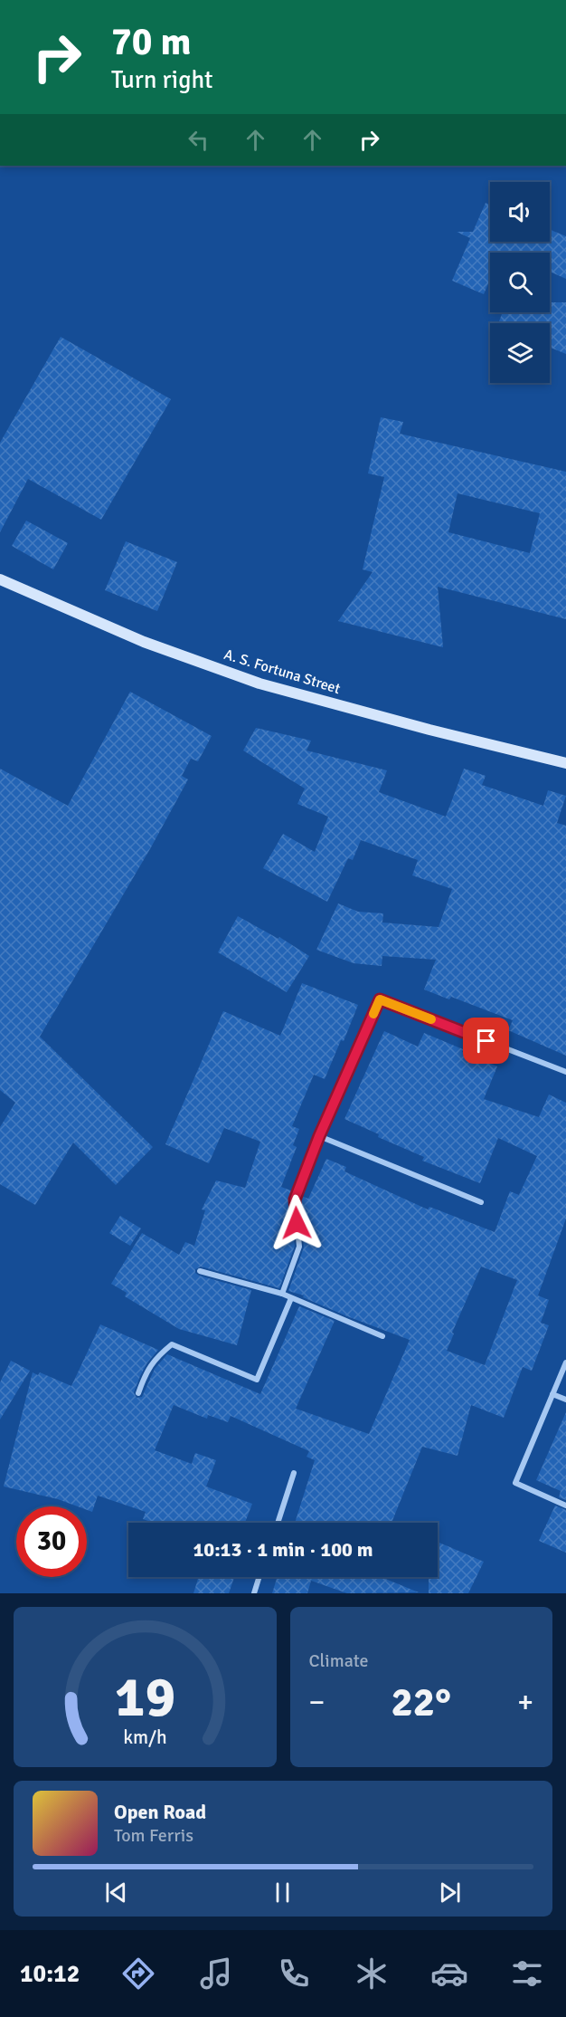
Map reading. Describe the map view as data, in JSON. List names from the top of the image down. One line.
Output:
{"streets":{"main road":["A. S. Fortuna Street"]},"page":{"turn":["70 m","Turn right"],"limit":"30","trip":"10:13 · 1 min · 100 m","tile":"Climate","heat":["−","22°","+"],"song":["Open Road","Tom Ferris"],"tabs":"10:12","gauge":["19","km/h"]}}
